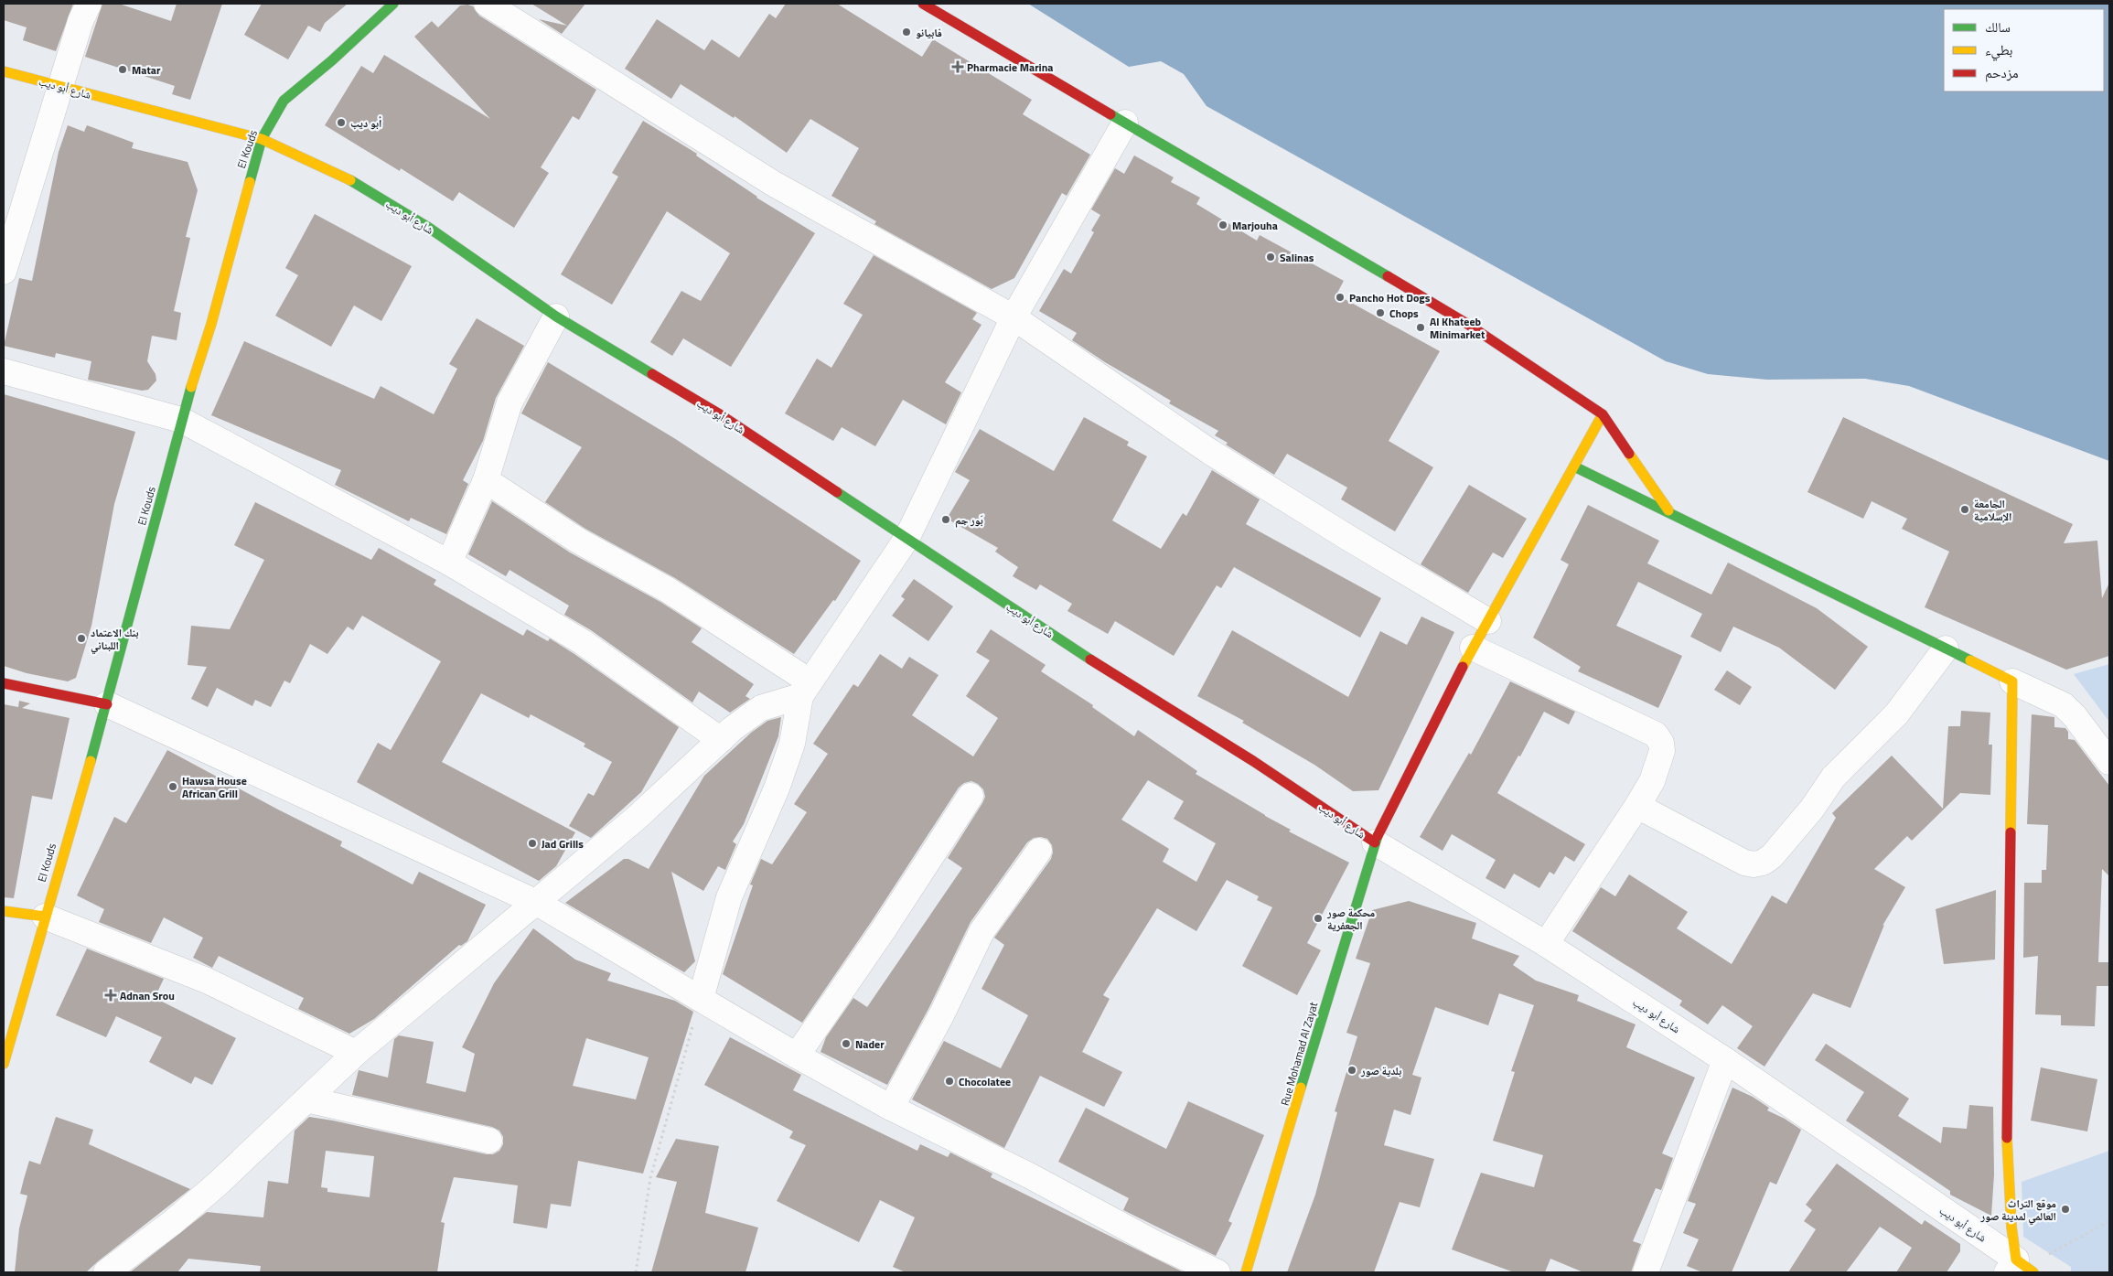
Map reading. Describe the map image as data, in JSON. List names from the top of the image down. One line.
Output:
{"streets":{"main road":["شارع أبو ديب","El Kouds","Rue Mohamad Al Zayat"]},"crossings":[["شارع أبو ديب","El Kouds"],["شارع أبو ديب","Rue Mohamad Al Zayat"]],"places":{"other":["فابيانو","Matar","أبو ديب","Marjouha","Salinas","Pancho Hot Dogs","Chops","Al Khateeb Minimarket","الجامعة الإسلامية","بَور جم","بنك الاعتماد اللبناني","Hawsa House African Grill","Jad Grills","محكمة صور الجعفرية","Nader","بلدية صور","Chocolatee","موقع التراث العالمي لمدينة صور"],"health":["Pharmacie Marina","Adnan Srou"]},"legend":["سالك","بطيء","مزدحم"]}
